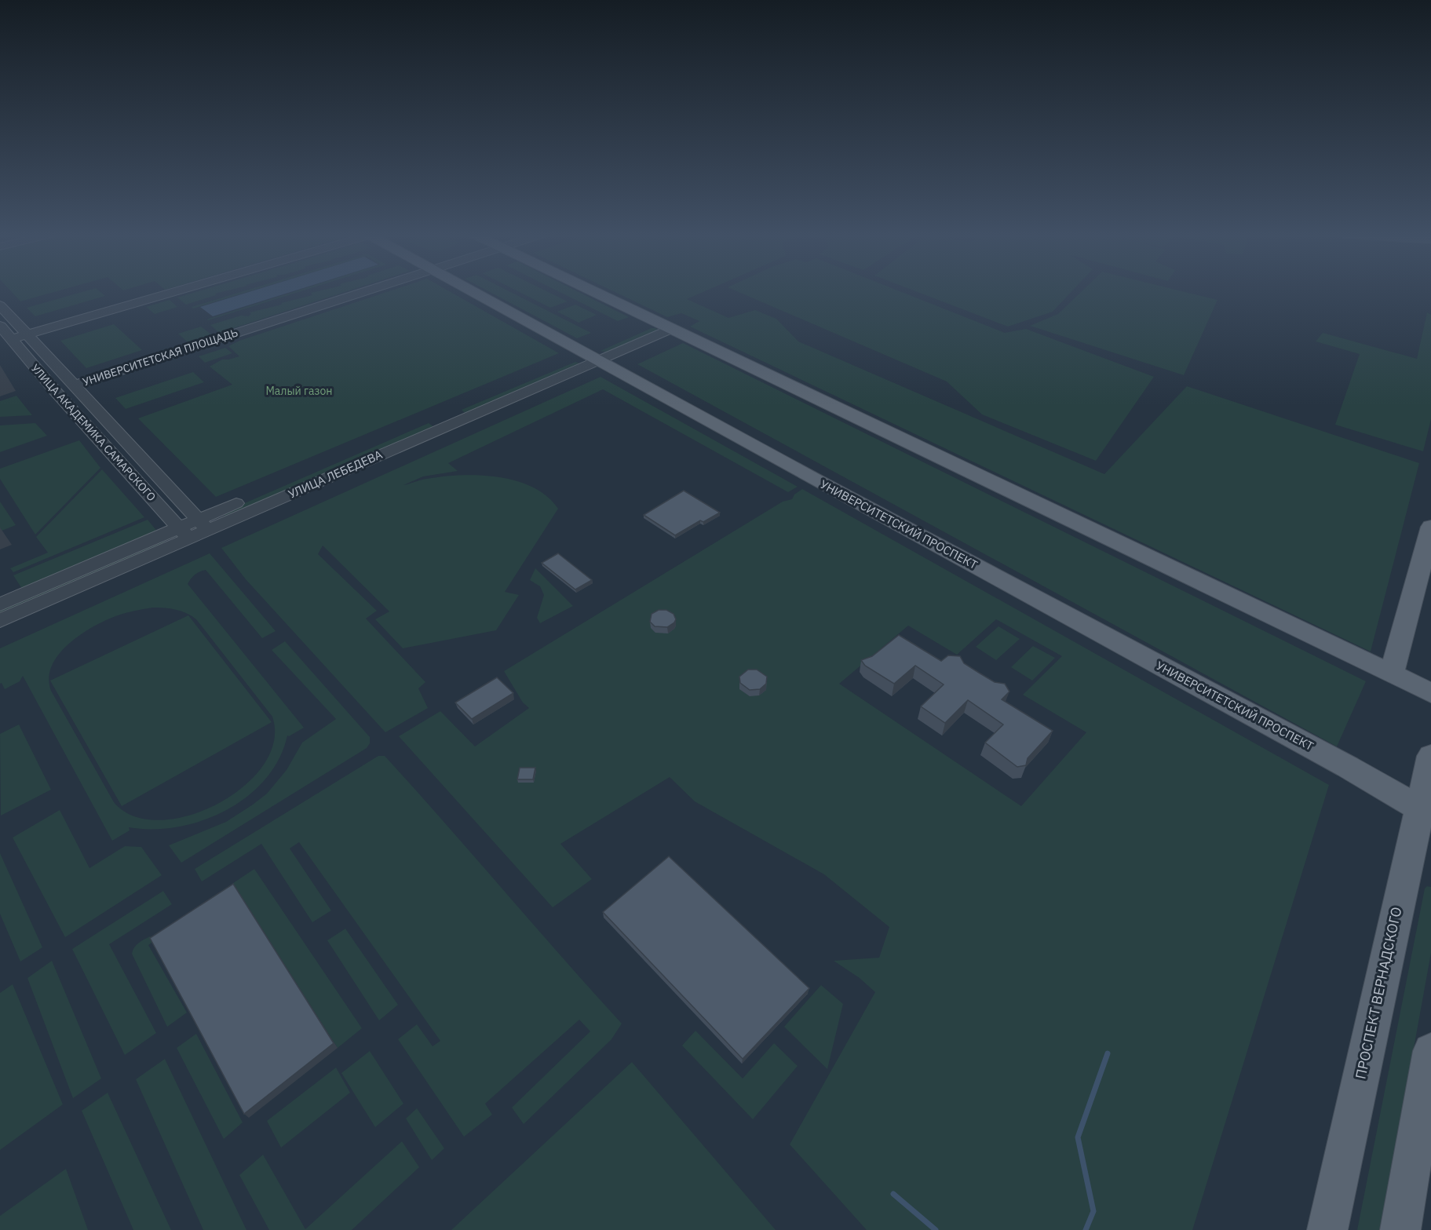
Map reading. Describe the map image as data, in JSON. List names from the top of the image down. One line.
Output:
{"streets":{"main road":["УНИВЕРСИТЕТСКИЙ ПРОСПЕКТ","ПРОСПЕКТ ВЕРНАДСКОГО"],"street":["УНИВЕРСИТЕТСКАЯ ПЛОЩАДЬ","УЛИЦА АКАДЕМИКА САМАРСКОГО","УЛИЦА ЛЕБЕДЕВА"]},"crossings":[["УНИВЕРСИТЕТСКАЯ ПЛОЩАДЬ","УЛИЦА АКАДЕМИКА САМАРСКОГО"],["УЛИЦА АКАДЕМИКА САМАРСКОГО","УЛИЦА ЛЕБЕДЕВА"],["УЛИЦА ЛЕБЕДЕВА","УНИВЕРСИТЕТСКИЙ ПРОСПЕКТ"],["УНИВЕРСИТЕТСКИЙ ПРОСПЕКТ","ПРОСПЕКТ ВЕРНАДСКОГО"]],"parks":["Малый газон"]}
